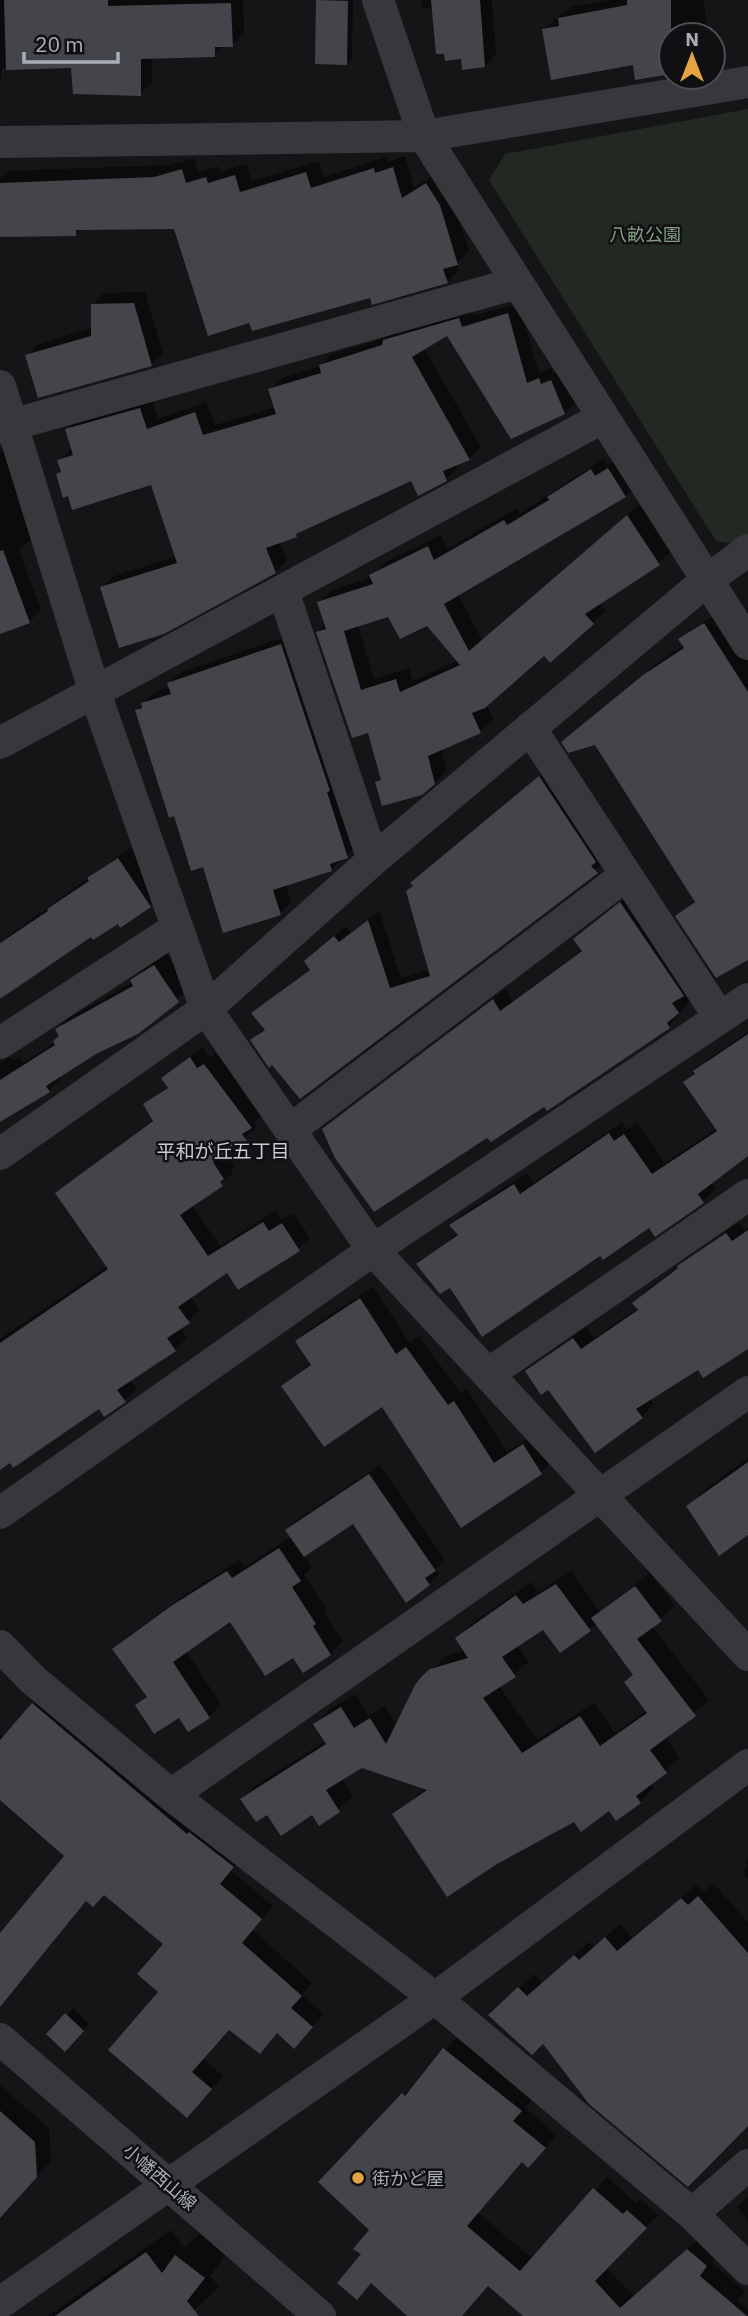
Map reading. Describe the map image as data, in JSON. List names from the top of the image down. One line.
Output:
{"streets":{"street":["小幡西山線"]},"districts":["平和が丘五丁目"],"parks":["八畝公園"],"places":["街かど屋"],"scale_bar":"20 m","north":"top"}
